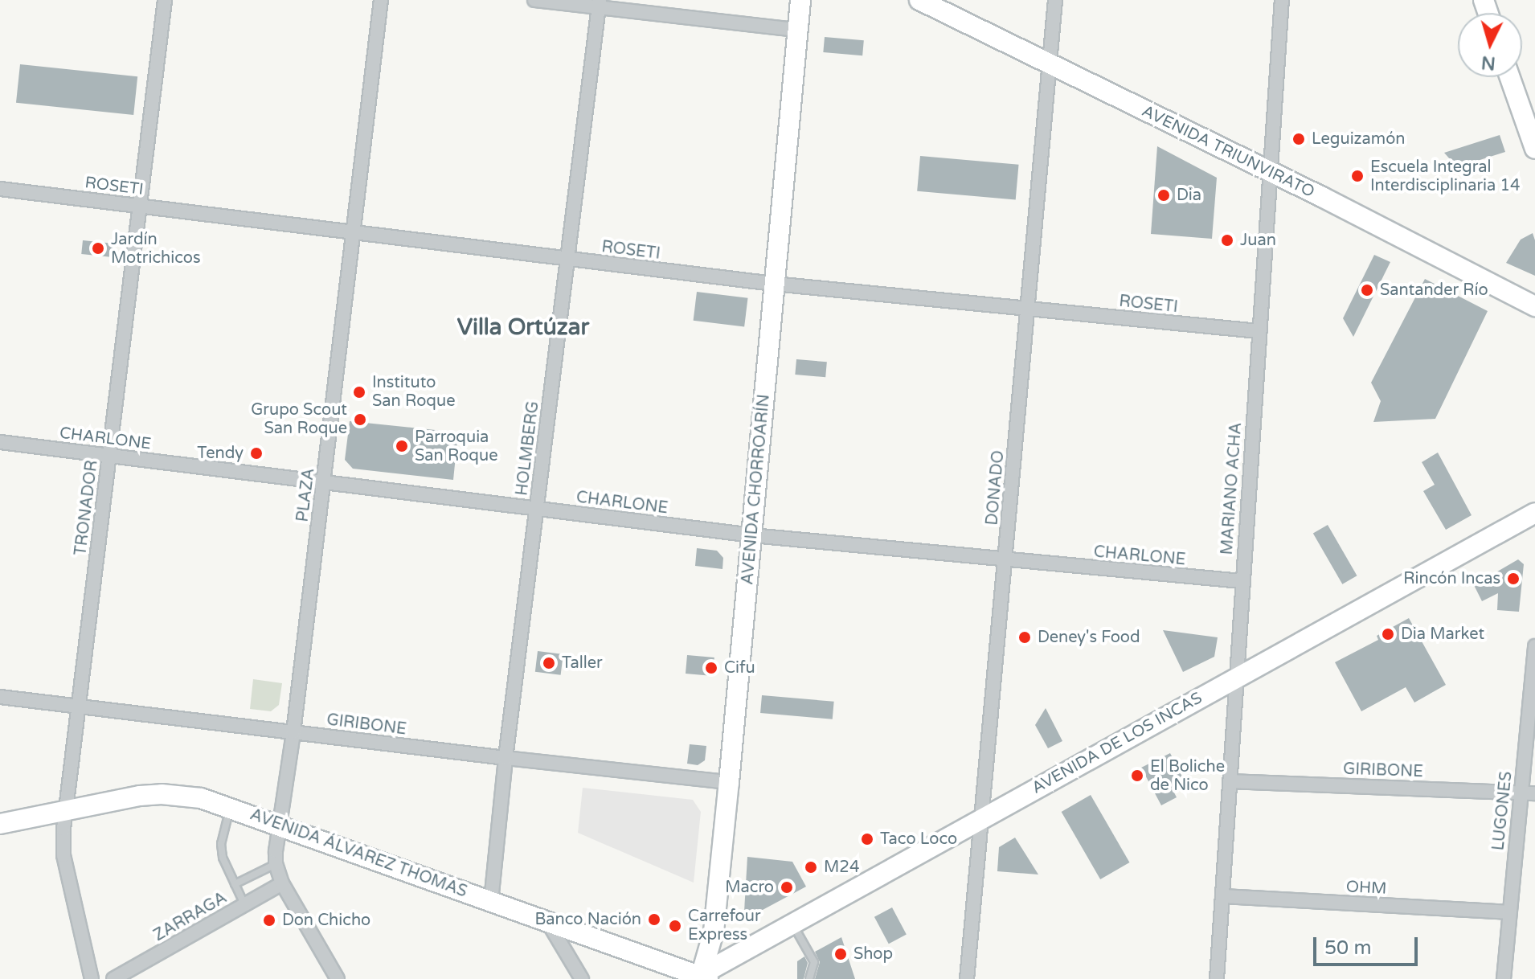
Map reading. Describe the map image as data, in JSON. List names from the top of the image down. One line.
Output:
{"streets":{"main road":["AVENIDA TRIUNVIRATO","AVENIDA CHORROARÍN","AVENIDA DE LOS INCAS","AVENIDA ÁLVAREZ THOMAS"],"street":["ROSETI","CHARLONE","HOLMBERG","DONADO","MARIANO ACHA","PLAZA","TRONADOR","GIRIBONE","LUGONES","OHM","ZARRAGA"]},"crossings":[["AVENIDA TRIUNVIRATO","DONADO"],["AVENIDA TRIUNVIRATO","MARIANO ACHA"],["ROSETI","HOLMBERG"],["ROSETI","DONADO"],["ROSETI","MARIANO ACHA"],["ROSETI","AVENIDA CHORROARÍN"],["ROSETI","PLAZA"],["ROSETI","TRONADOR"],["CHARLONE","HOLMBERG"],["CHARLONE","DONADO"],["CHARLONE","MARIANO ACHA"],["CHARLONE","AVENIDA CHORROARÍN"],["CHARLONE","PLAZA"],["CHARLONE","TRONADOR"],["HOLMBERG","GIRIBONE"],["HOLMBERG","AVENIDA ÁLVAREZ THOMAS"],["DONADO","AVENIDA DE LOS INCAS"],["MARIANO ACHA","GIRIBONE"],["MARIANO ACHA","AVENIDA DE LOS INCAS"],["MARIANO ACHA","OHM"],["AVENIDA CHORROARÍN","GIRIBONE"],["AVENIDA CHORROARÍN","AVENIDA DE LOS INCAS"],["AVENIDA CHORROARÍN","AVENIDA ÁLVAREZ THOMAS"],["PLAZA","GIRIBONE"],["PLAZA","AVENIDA ÁLVAREZ THOMAS"],["PLAZA","ZARRAGA"],["TRONADOR","GIRIBONE"],["TRONADOR","AVENIDA ÁLVAREZ THOMAS"],["GIRIBONE","LUGONES"],["AVENIDA DE LOS INCAS","AVENIDA ÁLVAREZ THOMAS"],["LUGONES","OHM"]],"districts":["Villa Ortúzar"],"places":["Leguizamón","Escuela Integral Interdisciplinaria 14","Dia","Juan","Jardín Motrichicos","Santander Río","Instituto San Roque","Grupo Scout San Roque","Parroquia San Roque","Tendy","Rincón Incas","Dia Market","Deney's Food","Taller","Cifu","El Boliche de Nico","Taco Loco","M24","Macro","Banco Nación","Don Chicho","Carrefour Express","Shop"],"scale_bar":"50 m","north":"bottom"}
